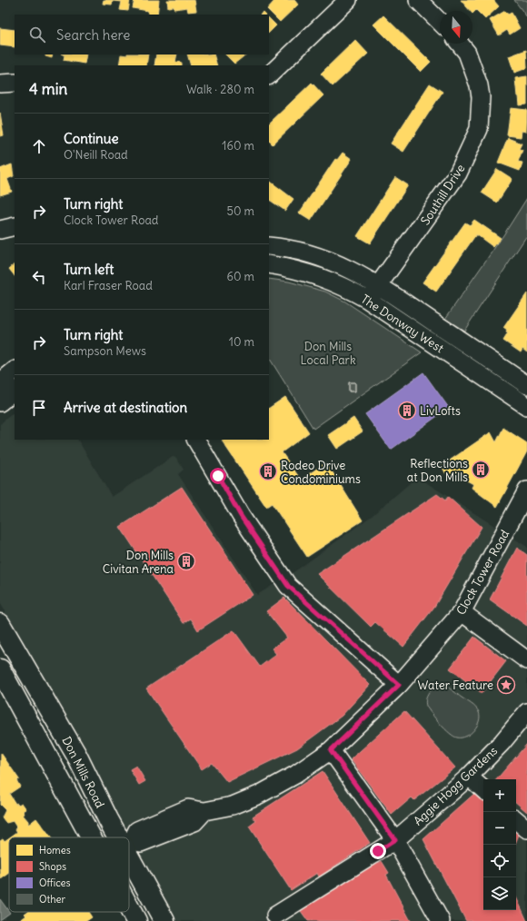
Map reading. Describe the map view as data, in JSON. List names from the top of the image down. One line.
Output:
{"streets":{"main road":["Don Mills Road"],"street":["Southill Drive","The Donway West","Clock Tower Road","Aggie Hogg Gardens"]},"crossings":[["Southill Drive","The Donway West"]],"parks":["Don Mills Local Park"],"places":{"building":["LivLofts","Reflections at Don Mills","Rodeo Drive Condominiums","Don Mills Civitan Arena"],"place":["Water Feature"]},"legend":["Homes","Shops","Offices","Other"],"north":"bottom","page":{"search":"Search here","heading":["4 min","Walk · 280 m"],"list":[["Continue","O'Neill Road","160 m"],["Turn right","Clock Tower Road","50 m"],["Turn left","Karl Fraser Road","60 m"],["Turn right","Sampson Mews","10 m"],"Arrive at destination"],"map_buttons":["+","−"]}}
